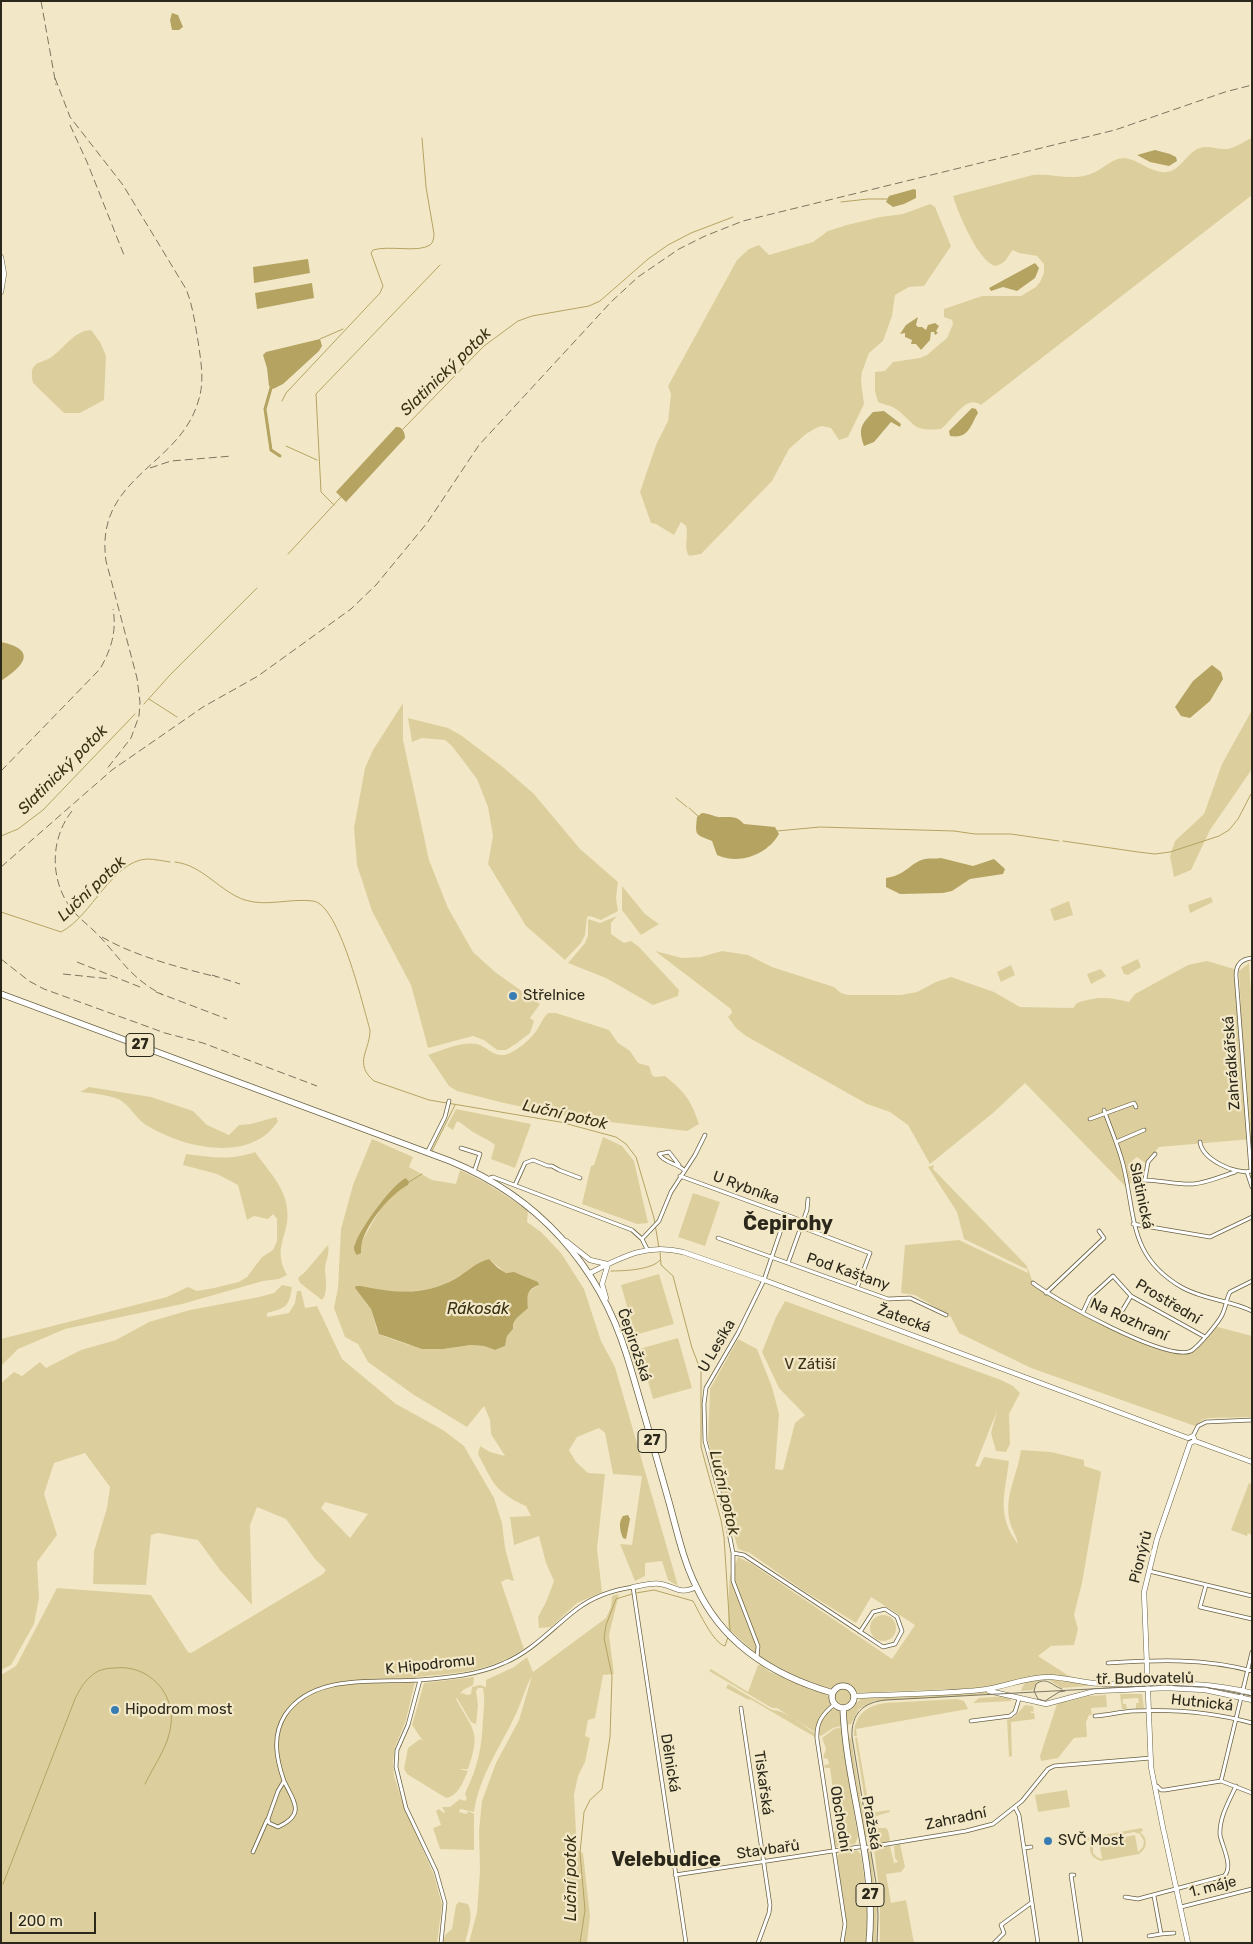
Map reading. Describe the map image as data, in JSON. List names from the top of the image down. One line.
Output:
{"streets":{"main road":["27","Čepirožská","Pražská"],"street":["Zahrádkářská","U Rybníka","Slatinická","Pod Kaštany","Prostřední","Žatecká","Na Rozhraní","U Lesíka","Pionýrů","K Hipodromu","tř. Budovatelů","Hutnická","Dělnická","Tiskařská","Obchodní","Zahradní","Stavbařů","1. máje"]},"crossings":[["U Rybníka","U Lesíka"],["Slatinická","Na Rozhraní"],["Pod Kaštany","U Lesíka"],["Prostřední","Na Rozhraní"],["Žatecká","Čepirožská"],["Žatecká","U Lesíka"],["Žatecká","Pionýrů"],["Čepirožská","U Lesíka"],["Čepirožská","tř. Budovatelů"],["Čepirožská","Obchodní"],["Čepirožská","Pražská"],["Pionýrů","tř. Budovatelů"],["Pionýrů","Hutnická"],["Pionýrů","Zahradní"],["K Hipodromu","Dělnická"],["tř. Budovatelů","Obchodní"],["tř. Budovatelů","Pražská"],["Dělnická","Stavbařů"],["Tiskařská","Stavbařů"],["Obchodní","Zahradní"],["Obchodní","Pražská"],["Obchodní","Stavbařů"],["Zahradní","Pražská"],["Zahradní","Stavbařů"]],"districts":["Čepirohy","Velebudice"],"water":["Slatinický potok","Luční potok","Rákosák"],"parks":["V Zátiší"],"places":["Střelnice","Hipodrom most","SVČ Most"],"scale_bar":"200 m"}
